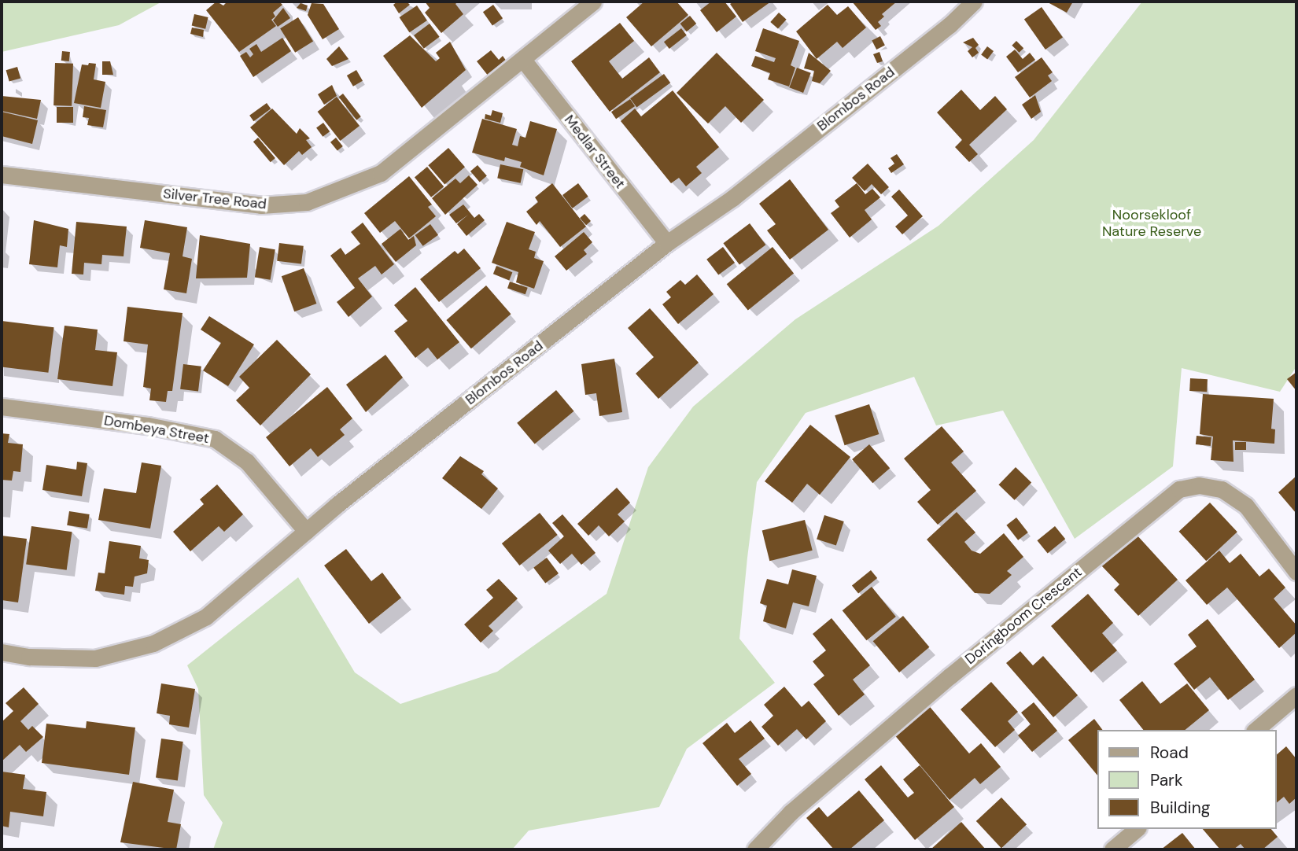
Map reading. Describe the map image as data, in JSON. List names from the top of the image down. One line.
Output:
{"streets":{"street":["Blombos Road","Medlar Street","Silver Tree Road","Dombeya Street","Doringboom Crescent"]},"crossings":[["Blombos Road","Medlar Street"],["Blombos Road","Dombeya Street"],["Medlar Street","Silver Tree Road"]],"parks":["Noorsekloof Nature Reserve"],"legend":["Road","Park","Building"]}
